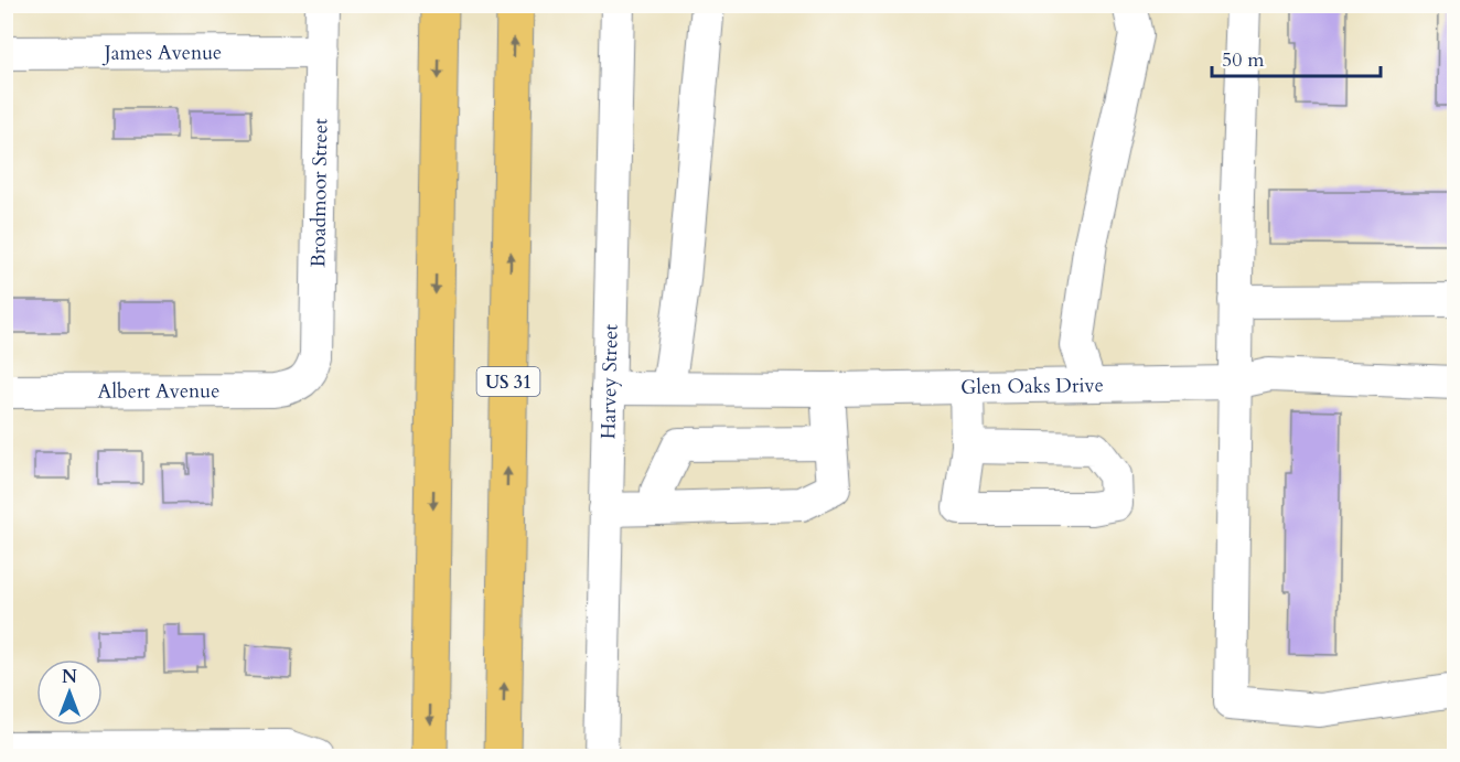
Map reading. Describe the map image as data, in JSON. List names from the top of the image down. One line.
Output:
{"streets":{"highway":["US 31"],"street":["James Avenue","Broadmoor Street","Harvey Street","Glen Oaks Drive","Albert Avenue"]},"crossings":[["James Avenue","Broadmoor Street"],["Broadmoor Street","Albert Avenue"],["Harvey Street","Glen Oaks Drive"]],"scale_bar":"50 m","north":"top"}
